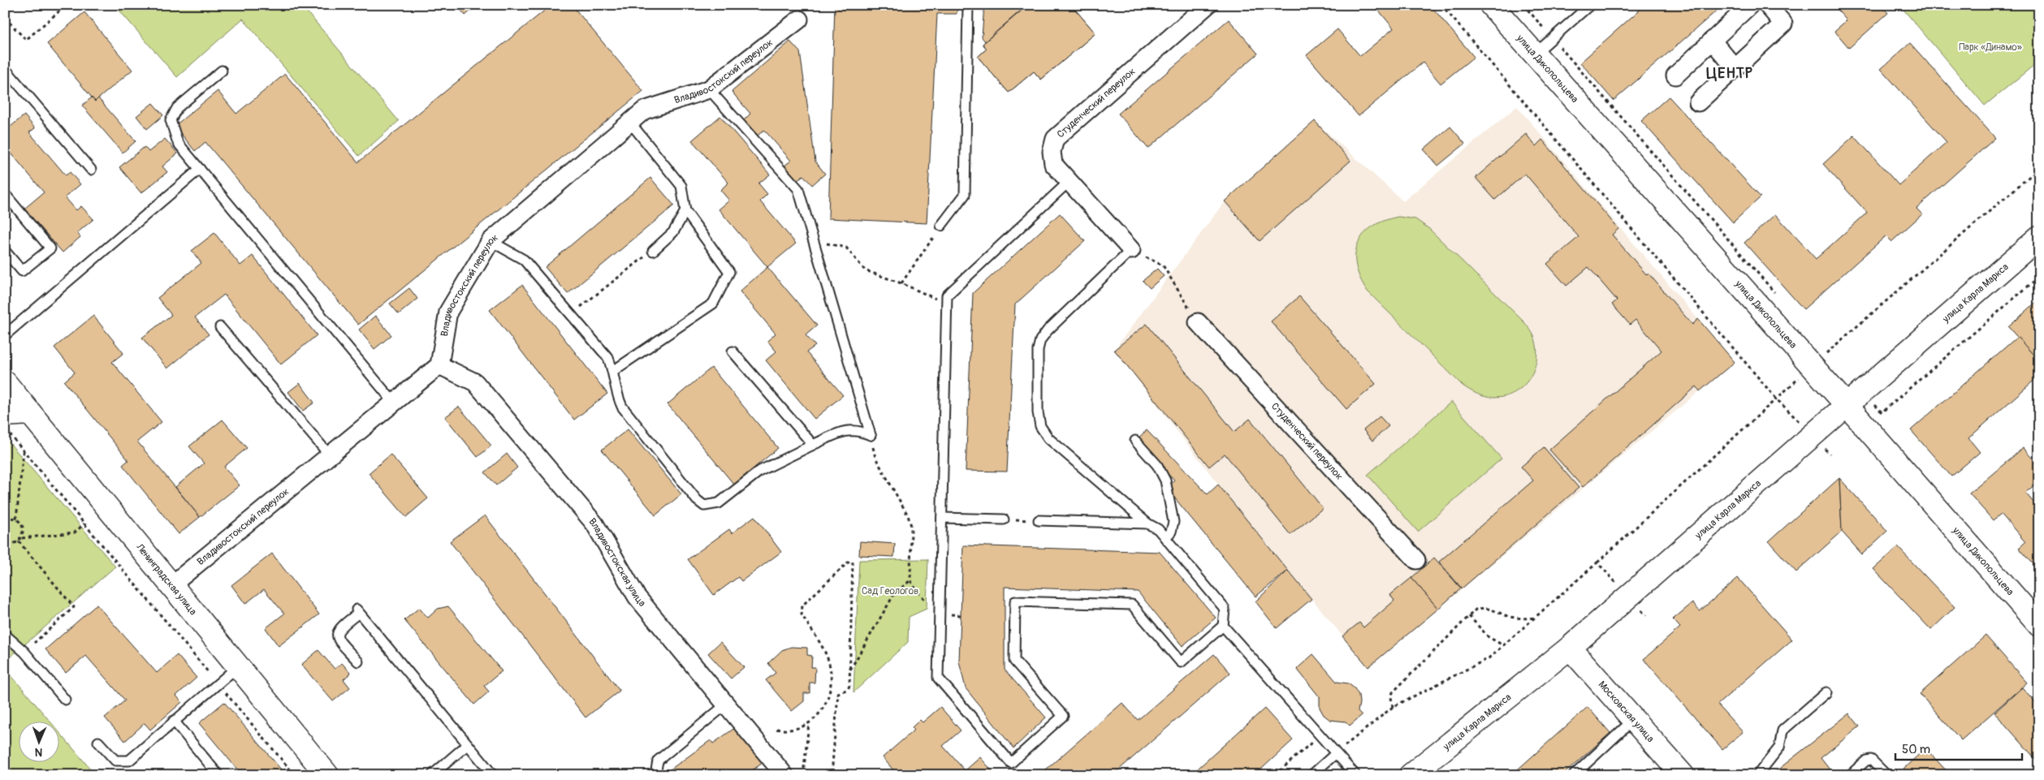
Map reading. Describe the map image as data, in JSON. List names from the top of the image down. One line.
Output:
{"streets":{"main road":["улица Дикопольцева","улица Карла Маркса","Ленинградская улица","Московская улица"],"street":["Владивостокский переулок","Студенческий переулок","Владивостокская улица"]},"crossings":[["улица Дикопольцева","улица Карла Маркса"],["Владивостокский переулок","Владивостокская улица"],["Владивостокский переулок","Ленинградская улица"],["улица Карла Маркса","Московская улица"]],"districts":["ЦЕНТР"],"parks":["Парк «Динамо»","Сад Геологов"],"scale_bar":"50 m","north":"bottom"}
